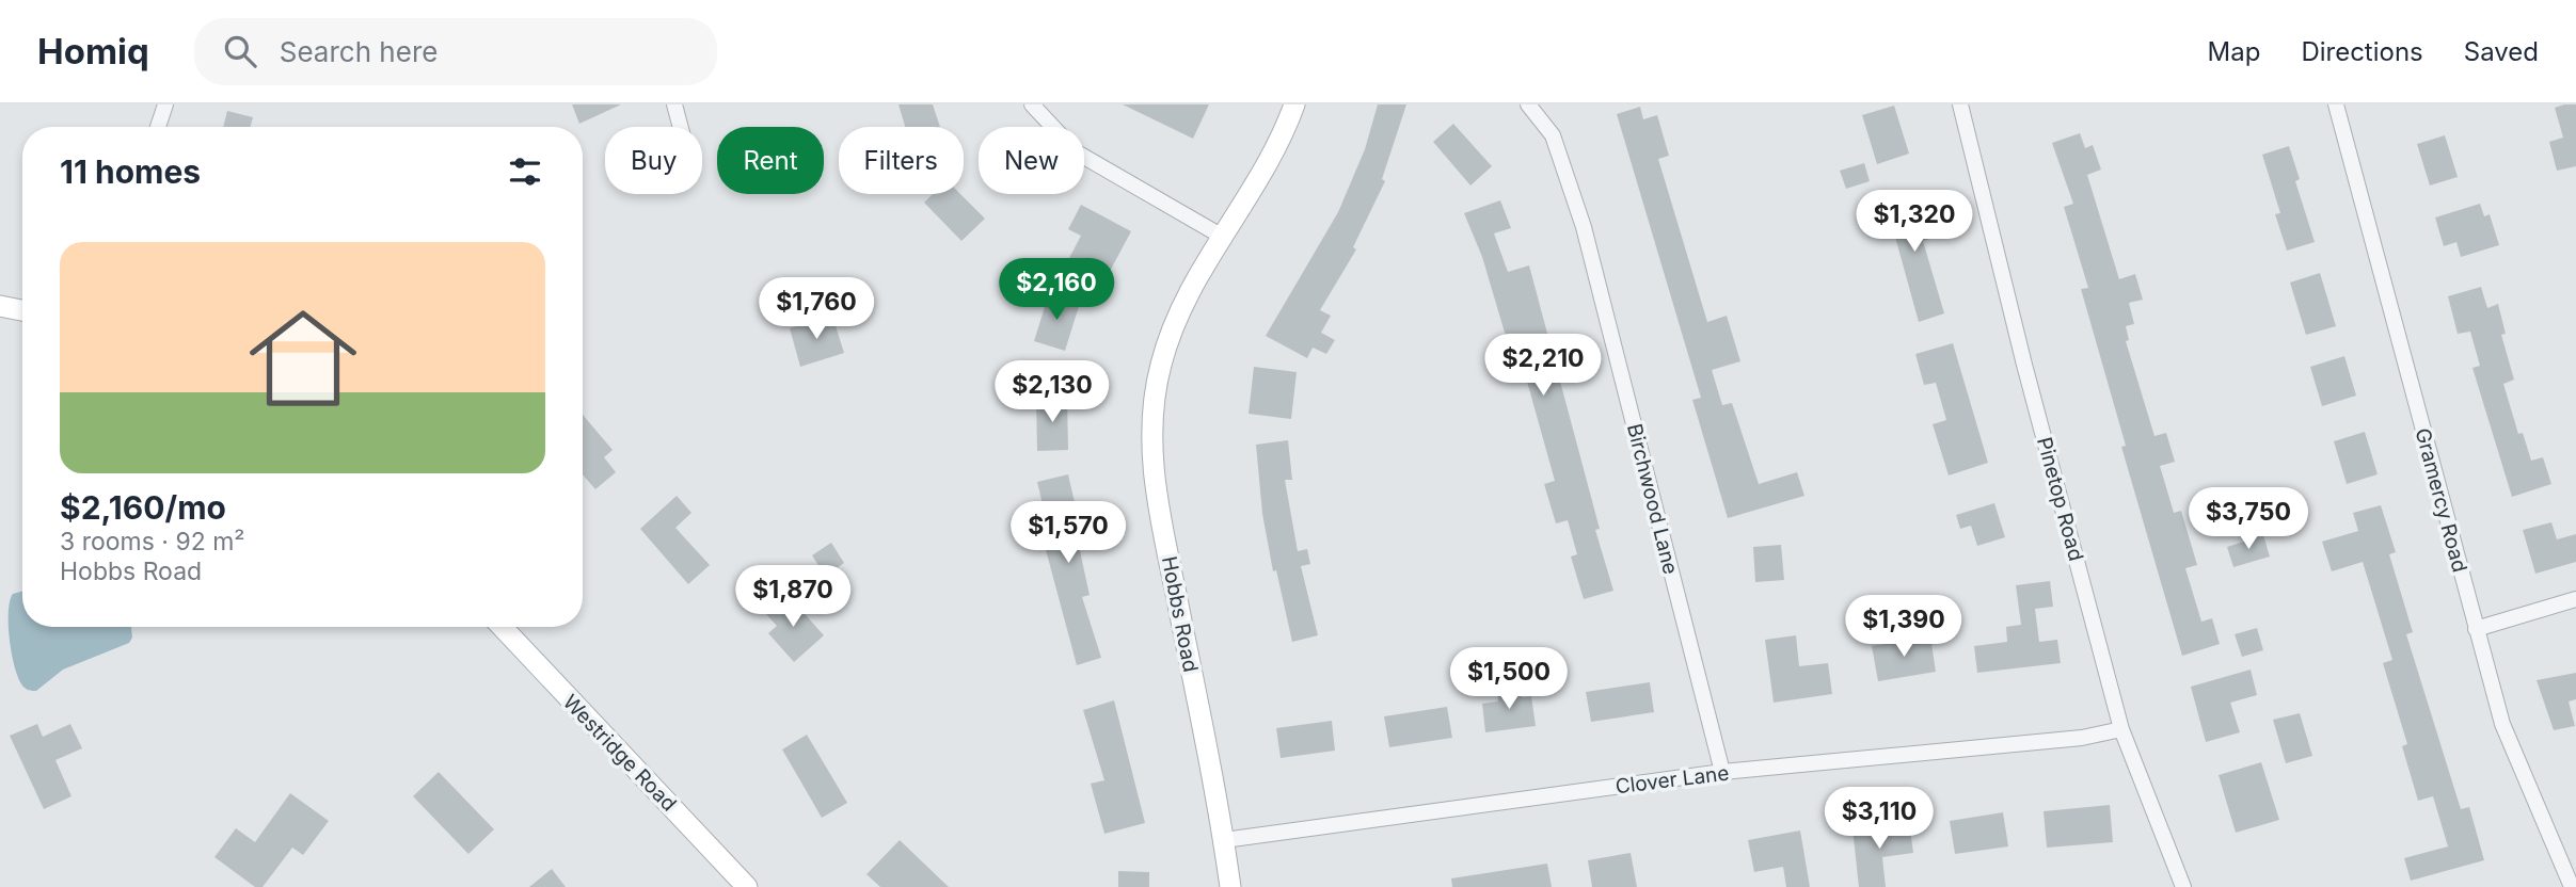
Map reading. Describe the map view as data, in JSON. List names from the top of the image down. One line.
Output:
{"streets":{"street":["Birchwood Lane","Pinetop Road","Gramercy Road","Hobbs Road","Westridge Road","Clover Lane"]},"crossings":[["Birchwood Lane","Clover Lane"],["Pinetop Road","Clover Lane"],["Hobbs Road","Clover Lane"]],"page":{"header":"Homiq","search":"Search here","nav":["Map","Directions","Saved"],"chip":["Buy","Rent","Filters","New"],"heading":"11 homes","price":["$1,320","$2,160","$1,760","$2,210","$2,130","$3,750","$1,570","$1,870","$1,390","$1,500","$3,110"],"list":[{"name":"$2,160/mo","note":"3 rooms · 92 m² · Hobbs Road"}]}}
